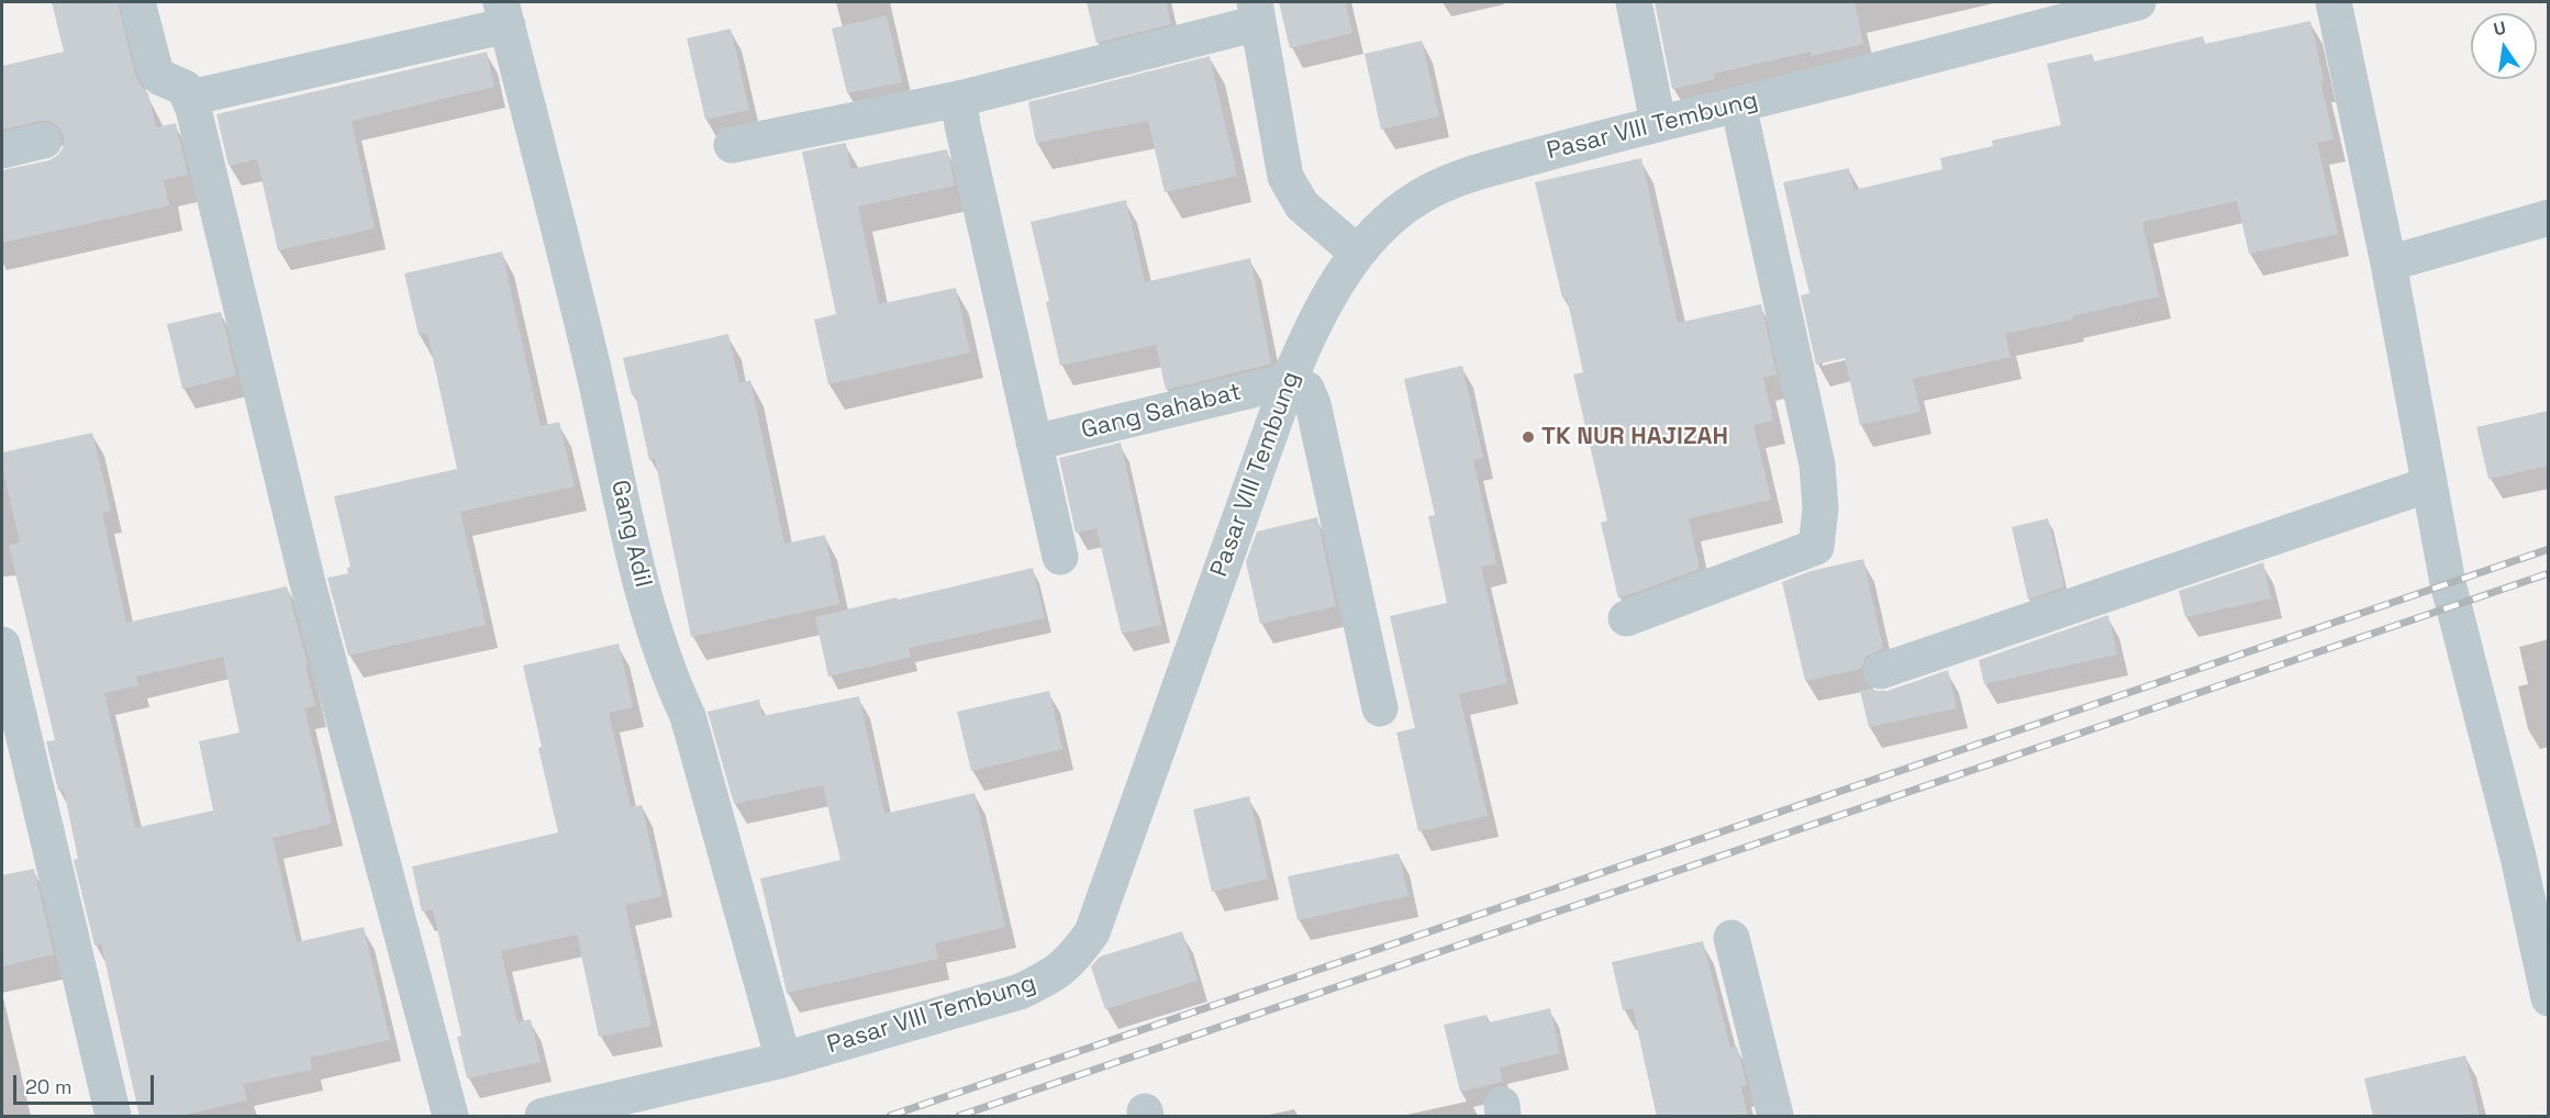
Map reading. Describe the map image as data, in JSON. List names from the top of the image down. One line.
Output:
{"streets":{"street":["Pasar VIII Tembung","Gang Sahabat","Gang Adil"]},"crossings":[["Pasar VIII Tembung","Gang Sahabat"],["Pasar VIII Tembung","Gang Adil"]],"places":["TK NUR HAJIZAH"],"scale_bar":"20 m","north":"top"}
